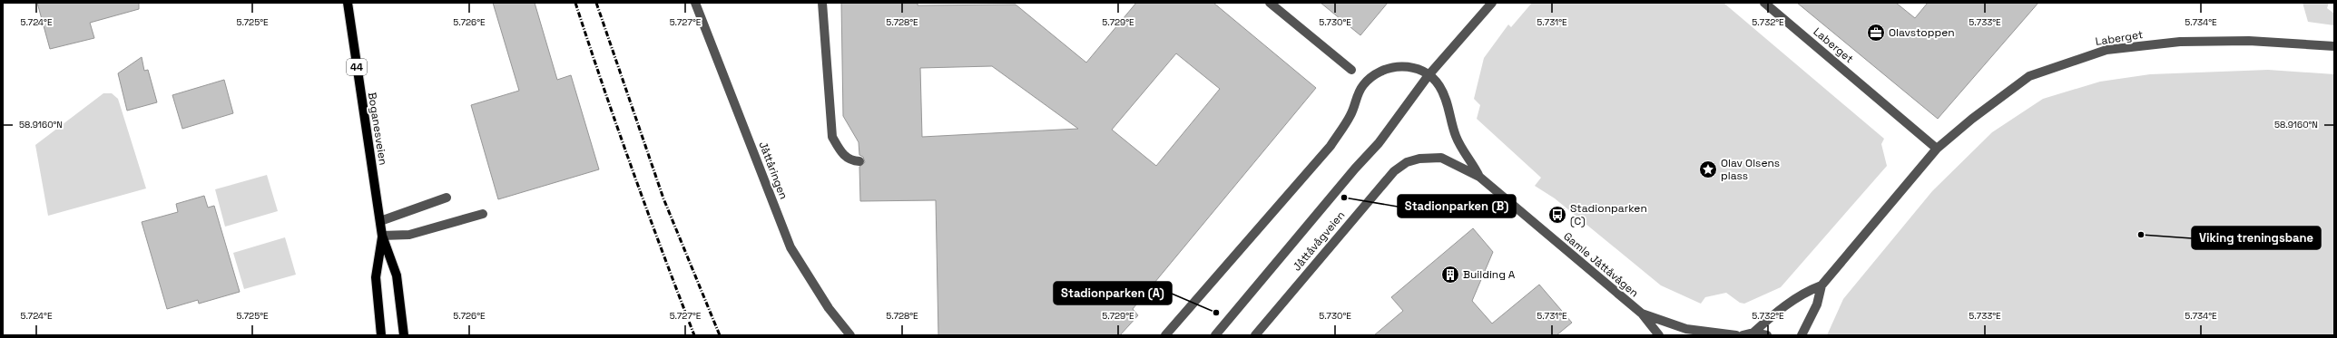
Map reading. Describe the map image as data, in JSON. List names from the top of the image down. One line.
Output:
{"streets":{"main road":["44","Boganesveien"],"street":["Laberget","Jåttåringen","Jåttåvågveien","Gamle Jåttåvågen"]},"crossings":[["Jåttåvågveien","Gamle Jåttåvågen"]],"places":{"office":["Olavstoppen"],"place":["Olav Olsens plass"],"other":["Stadionparken (B)","Viking treningsbane","Stadionparken (A)"],"bus stop":["Stadionparken (C)"],"building":["Building A"]},"coordinates":["5.724°E","5.725°E","5.726°E","5.727°E","5.728°E","5.729°E","5.730°E","5.731°E","5.732°E","5.733°E","5.734°E","58.9160°N"]}
